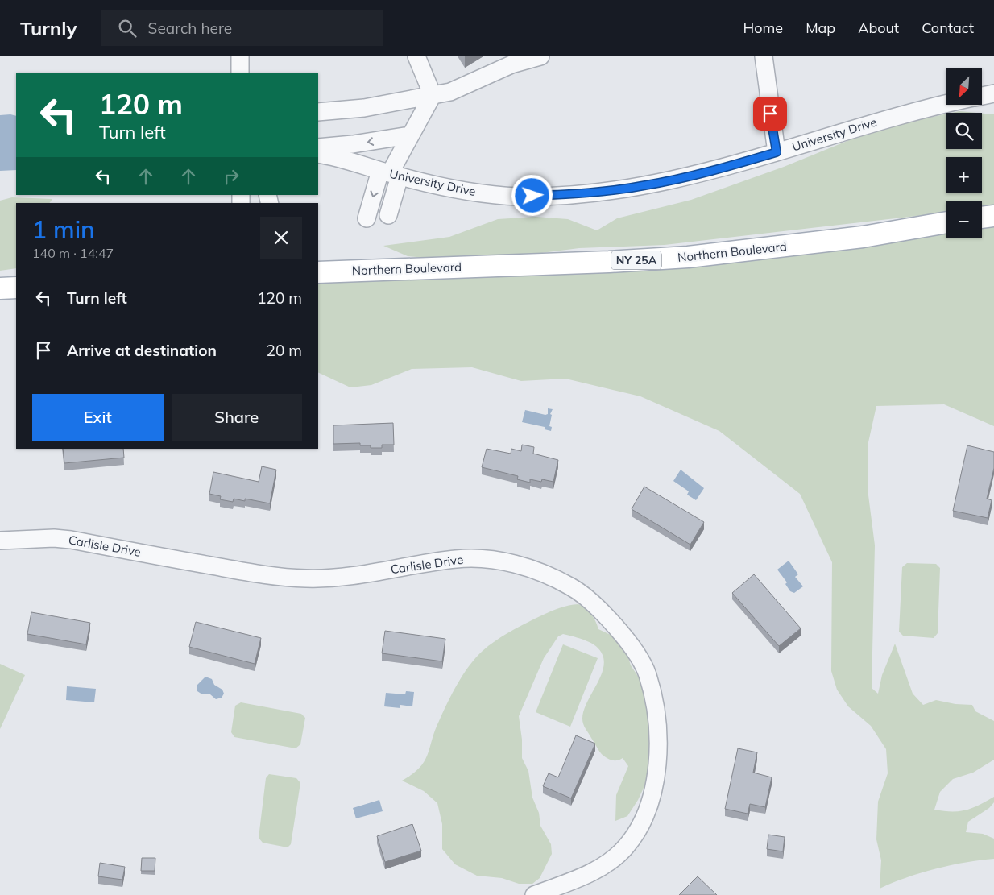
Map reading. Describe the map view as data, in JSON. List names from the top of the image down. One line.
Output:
{"streets":{"main road":["Northern Boulevard","NY 25A"],"street":["University Drive","Carlisle Drive"]},"north":"bottom left","page":{"header":"Turnly","search":"Search here","nav":["Home","Map","About","Contact"],"map_buttons":["+","−"],"turn":["120 m","Turn left"],"heading":["1 min","140 m · 14:47"],"list":[{"name":"Turn left","value":"120 m"},{"name":"Arrive at destination","value":"20 m"}],"buttons":["Exit","Share"]}}
